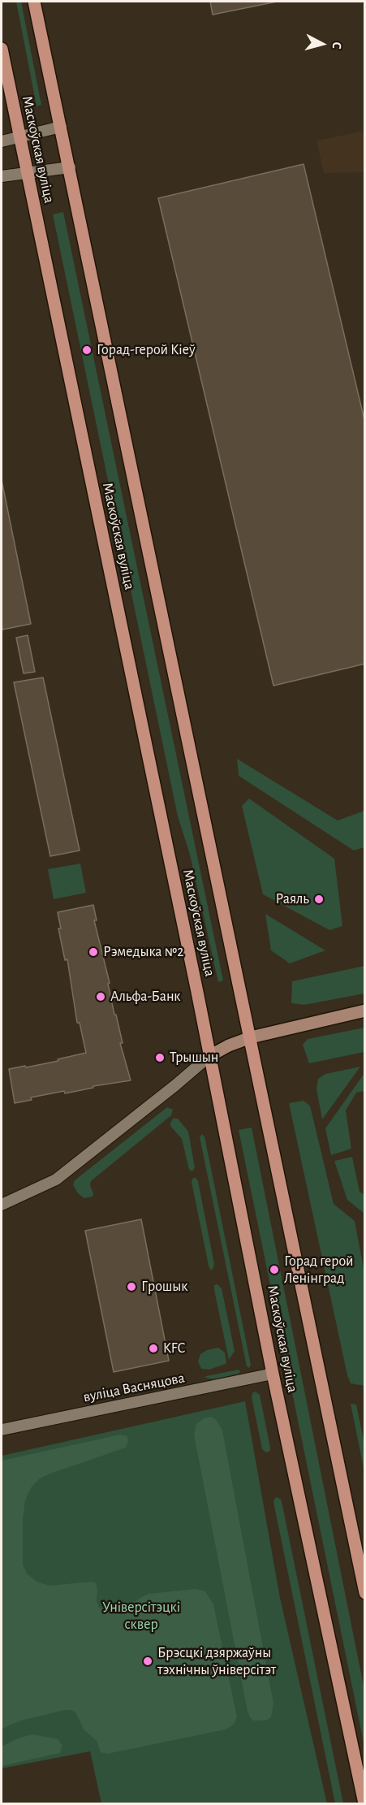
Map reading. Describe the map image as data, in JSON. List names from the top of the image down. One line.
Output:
{"streets":{"main road":["Маскоўская вуліца"],"street":["вуліца Васняцова"]},"crossings":[["Маскоўская вуліца","вуліца Васняцова"]],"parks":["Універсітэцкі сквер"],"places":["Горад-герой Кіеў","Раяль","Рэмедыка №2","Альфа-Банк","Трышын","Горад герой Ленінград","Грошык","KFC","Брэсцкі дзяржаўны тэхнічны ўніверсітэт"],"north":"right"}
